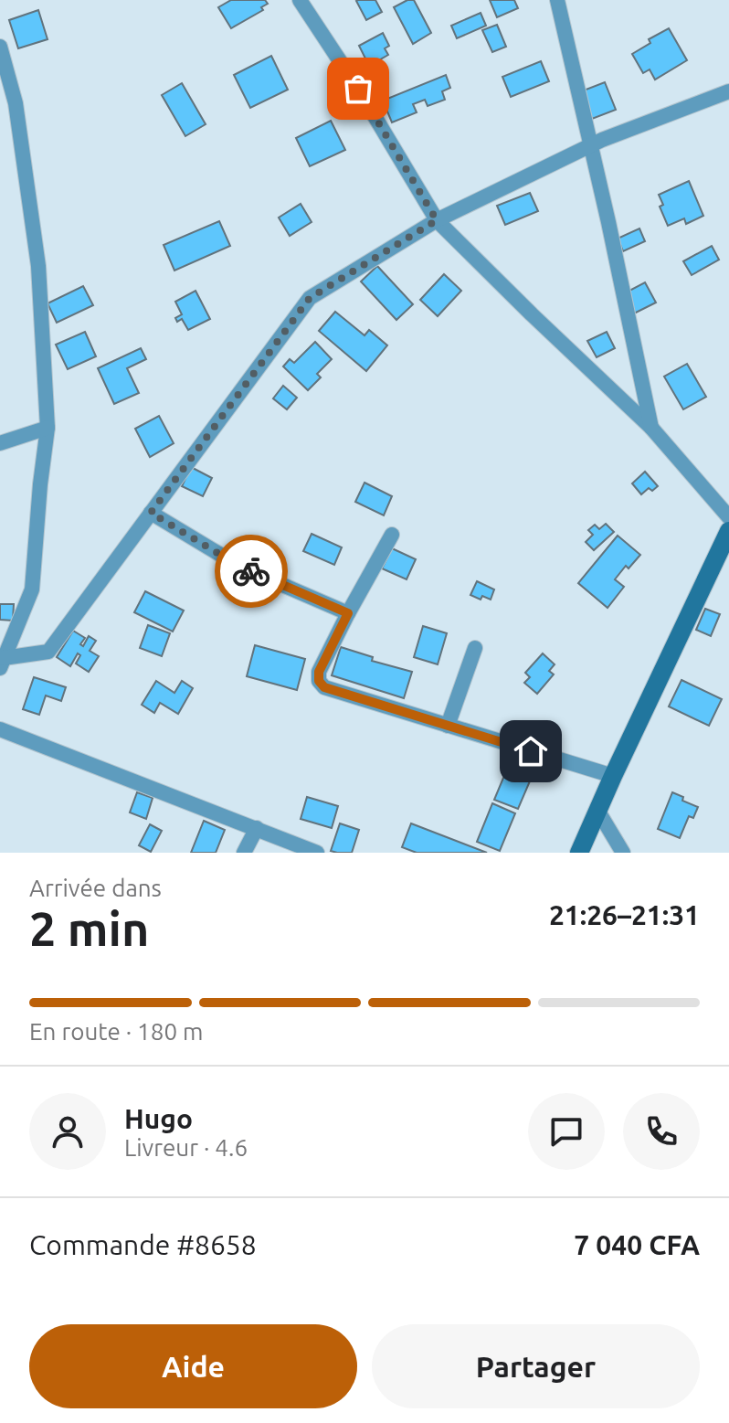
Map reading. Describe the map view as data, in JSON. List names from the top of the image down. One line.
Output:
{"page":{"heading":["2 min","Arrivée dans","21:26–21:31"],"panel":["Hugo","Livreur · 4.6","Commande #8658","7 040 CFA"],"bar":"En route · 180 m","buttons":["Aide","Partager"]}}
